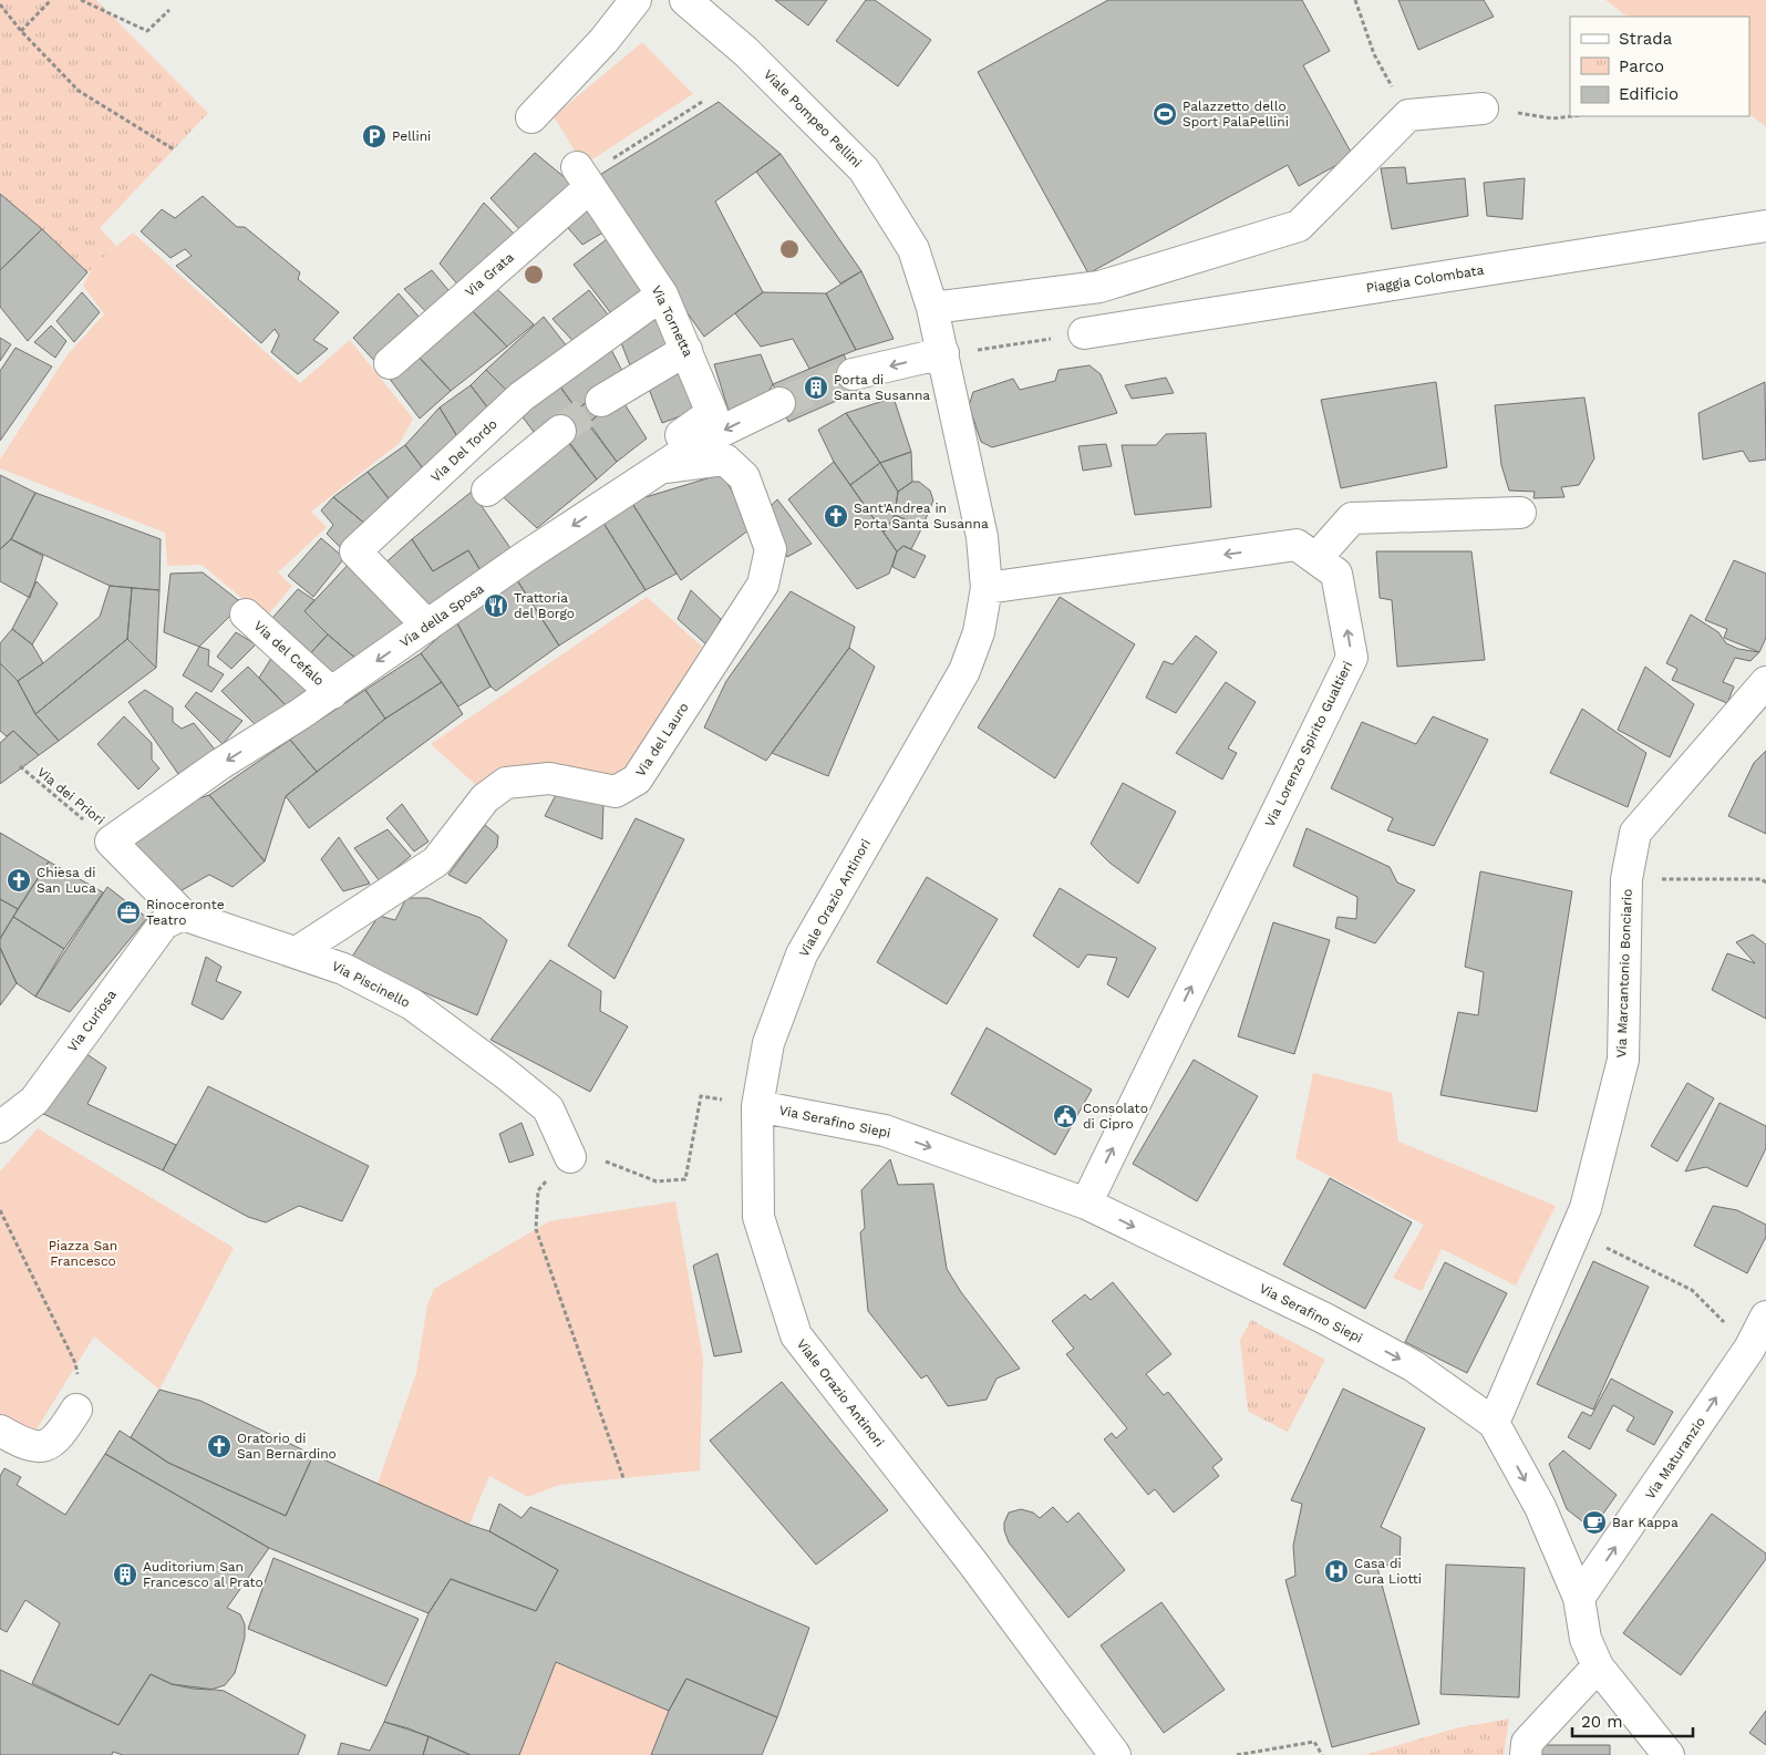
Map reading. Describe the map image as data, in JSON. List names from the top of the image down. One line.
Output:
{"streets":{"street":["Viale Pompeo Pellini","Via Grata","Piaggia Colombata","Via Tornetta","Via Del Tordo","Via della Sposa","Via del Cefalo","Via del Lauro","Via Lorenzo Spirito Gualtieri","Viale Orazio Antinori","Via Marcantonio Bonciario","Via Piscinello","Via Curiosa","Via Serafino Siepi","Via Maturanzio"],"path":["Via dei Priori"]},"crossings":[["Viale Pompeo Pellini","Viale Orazio Antinori"],["Via Grata","Via Tornetta"],["Via Tornetta","Via Del Tordo"],["Via Tornetta","Via della Sposa"],["Via Tornetta","Via del Lauro"],["Via Del Tordo","Via della Sposa"],["Via della Sposa","Via del Cefalo"],["Via della Sposa","Via del Lauro"],["Via della Sposa","Via dei Priori"],["Via della Sposa","Via Piscinello"],["Via del Lauro","Via Piscinello"],["Via Lorenzo Spirito Gualtieri","Viale Orazio Antinori"],["Via Lorenzo Spirito Gualtieri","Via Serafino Siepi"],["Via dei Priori","Via Piscinello"],["Viale Orazio Antinori","Via Serafino Siepi"],["Via Marcantonio Bonciario","Via Serafino Siepi"],["Via Piscinello","Via Curiosa"],["Via Serafino Siepi","Via Maturanzio"]],"one_way":["Via della Sposa","Via Serafino Siepi","Via Maturanzio"],"parks":["Piazza San Francesco"],"places":{"sports":["Palazzetto dello Sport PalaPellini"],"parking":["Pellini"],"building":["Porta di Santa Susanna","Auditorium San Francesco al Prato"],"church":["Sant'Andrea in Porta Santa Susanna","Chiesa di San Luca","Oratorio di San Bernardino"],"restaurant":["Trattoria del Borgo"],"office":["Rinoceronte Teatro"],"public building":["Consolato di Cipro"],"cafe":["Bar Kappa"],"hospital":["Casa di Cura Liotti"]},"legend":["Strada","Parco","Edificio"],"scale_bar":"20 m"}
